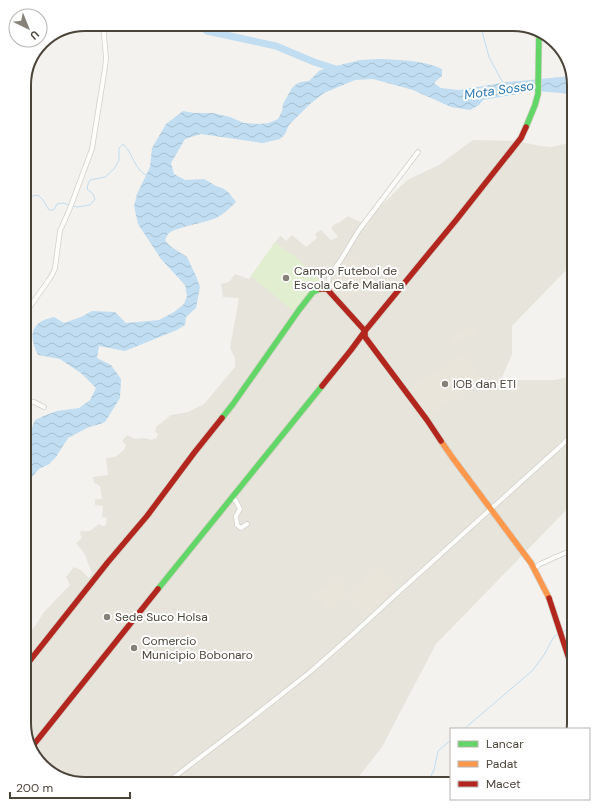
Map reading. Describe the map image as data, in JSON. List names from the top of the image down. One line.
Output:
{"water":["Mota Sosso"],"places":["Campo Futebol de Escola Cafe Maliana","IOB dan ETI","Sede Suco Holsa","Comercio Municipio Bobonaro"],"legend":["Lancar","Padat","Macet"],"scale_bar":"200 m","north":"bottom right"}
